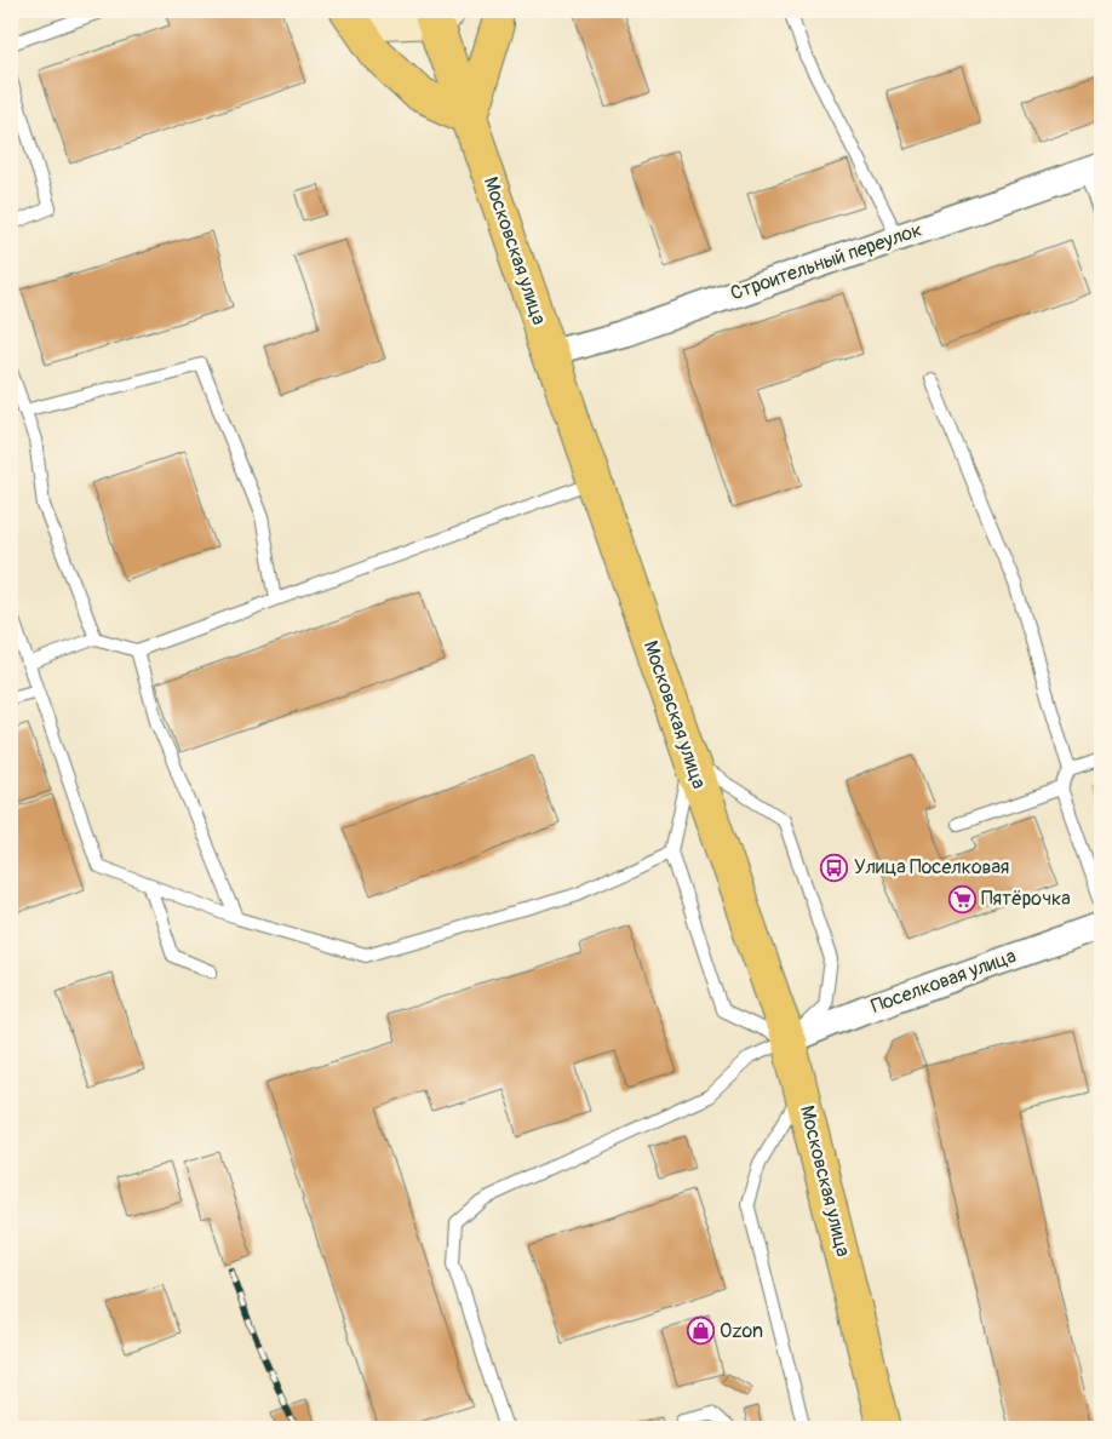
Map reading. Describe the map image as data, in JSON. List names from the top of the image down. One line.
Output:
{"streets":{"main road":["Московская улица"],"street":["Строительный переулок","Поселковая улица"]},"crossings":[["Московская улица","Строительный переулок"],["Московская улица","Поселковая улица"]],"places":{"bus stop":["Улица Поселковая"],"supermarket":["Пятёрочка"],"shop":["Ozon"]}}
